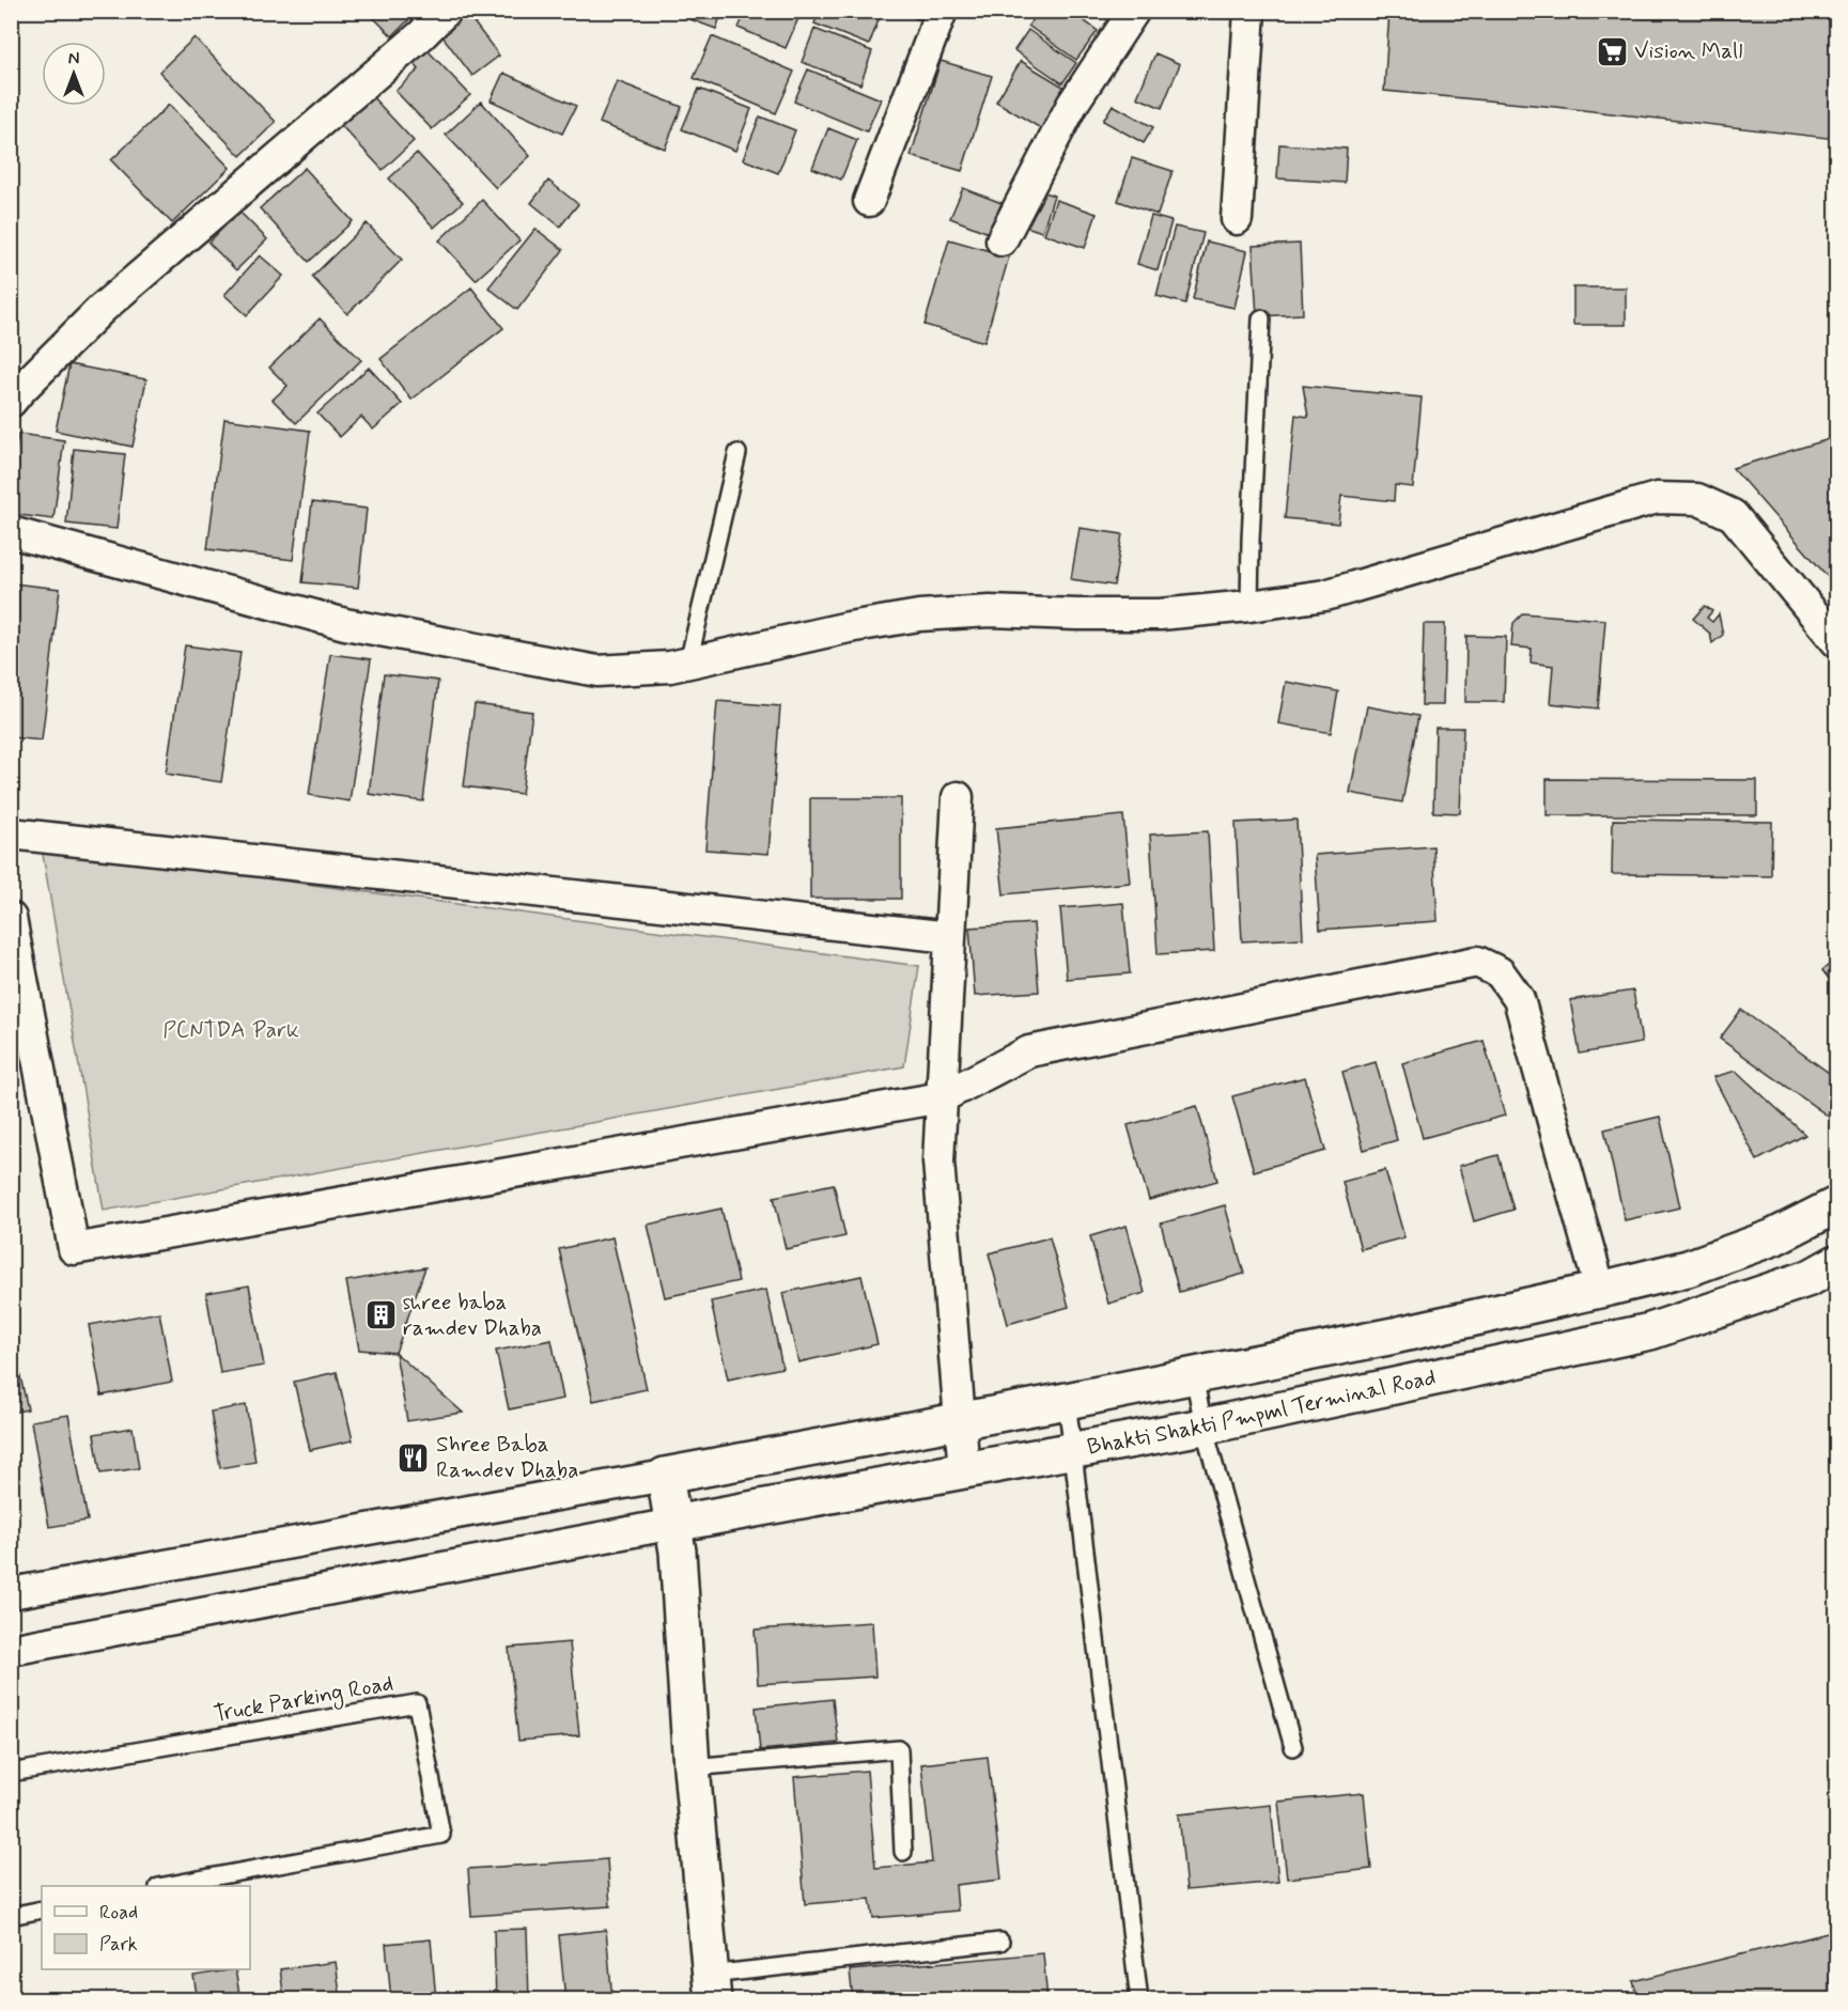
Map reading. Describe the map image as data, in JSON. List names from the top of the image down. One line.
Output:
{"streets":{"main road":["Bhakti Shakti Pmpml Terminal Road"],"lane":["Truck Parking Road"]},"parks":["PCNTDA Park"],"places":{"supermarket":["Vision Mall"],"building":["shree baba ramdev Dhaba"],"restaurant":["Shree Baba Ramdev Dhaba"]},"legend":["Road","Park"],"north":"top"}
